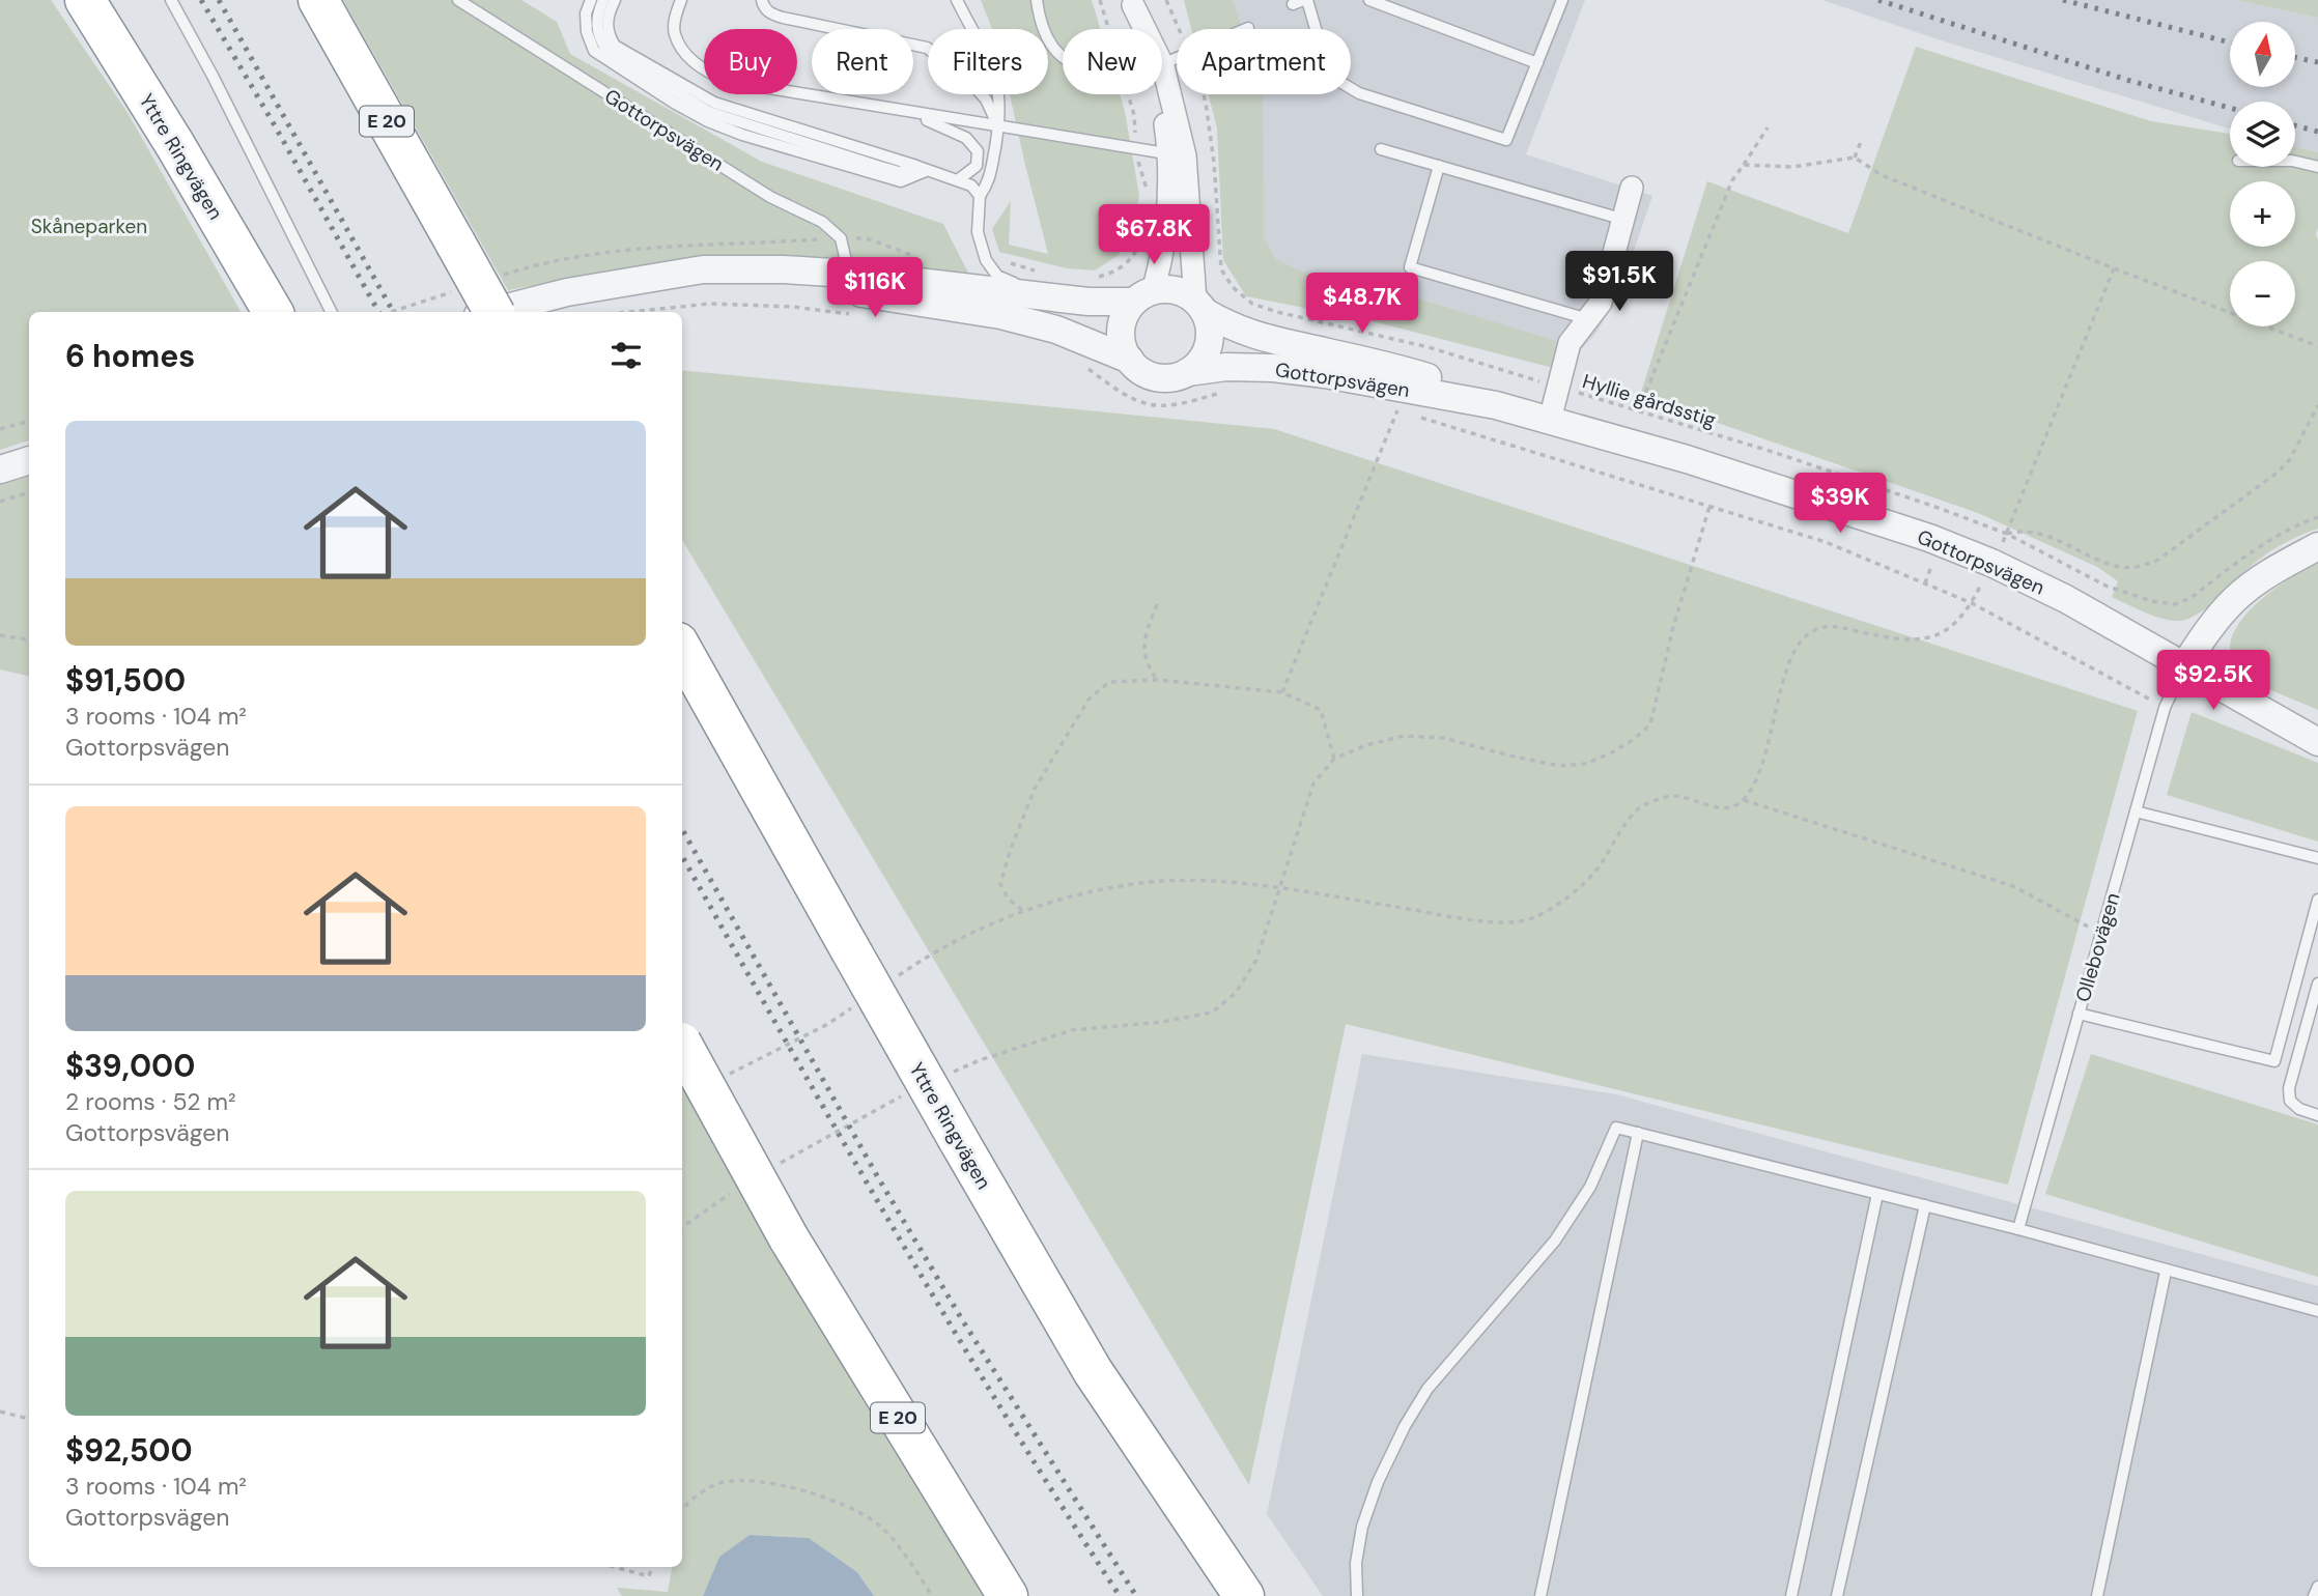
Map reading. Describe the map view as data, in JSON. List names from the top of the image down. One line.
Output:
{"streets":{"highway":["E 20","Yttre Ringvägen"],"street":["Gottorpsvägen"],"lane":["Ollebovägen"],"path":["Hyllie gårdsstig"]},"crossings":[["Gottorpsvägen","Ollebovägen"]],"parks":["Skåneparken"],"north":"top","page":{"map_buttons":["+","−"],"chip":["Buy","Rent","Filters","New","Apartment"],"price":["$67.8K","$91.5K","$116K","$48.7K","$39K","$92.5K"],"heading":"6 homes","list":[{"name":"$91,500","note":"3 rooms · 104 m² · Gottorpsvägen"},{"name":"$39,000","note":"2 rooms · 52 m² · Gottorpsvägen"},{"name":"$92,500","note":"3 rooms · 104 m² · Gottorpsvägen"}]}}
